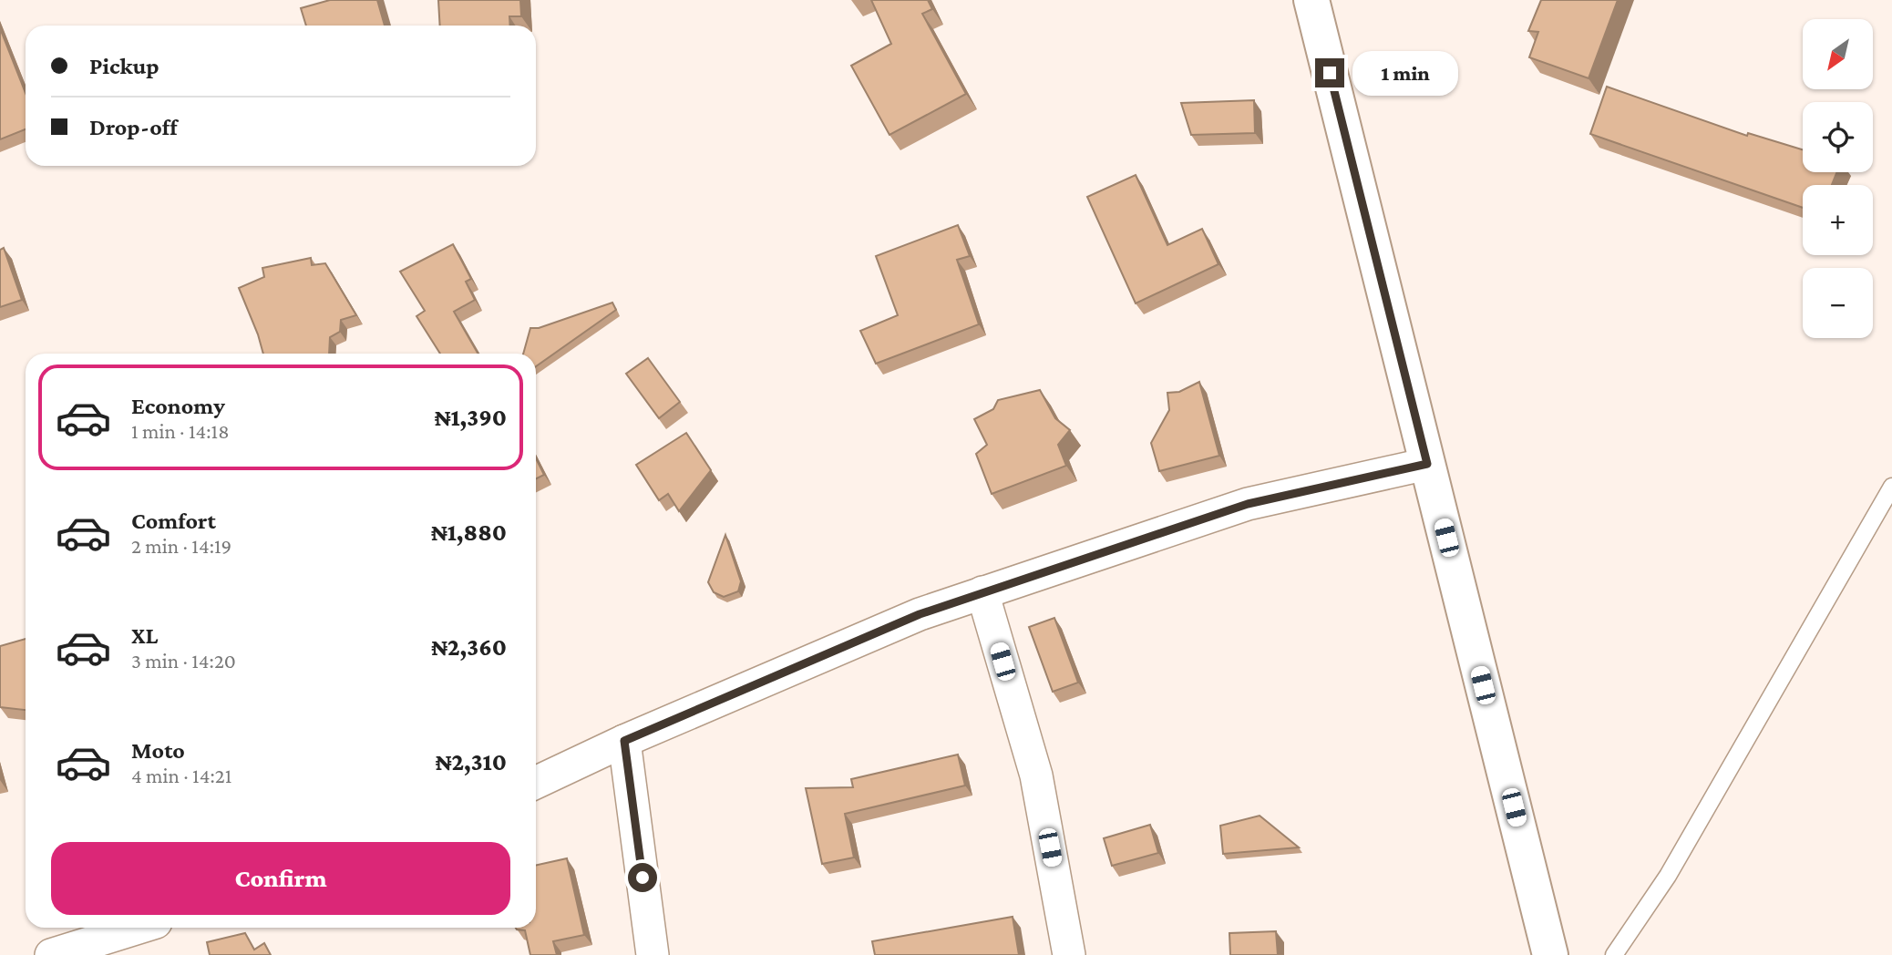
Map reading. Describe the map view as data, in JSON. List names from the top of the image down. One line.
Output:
{"north":"bottom left","page":{"map_buttons":["+","−"],"banner":["Pickup","Drop-off"],"bubble":"1 min","list":[{"name":"Economy","note":"1 min · 14:18","value":"₦1,390"},{"name":"Comfort","note":"2 min · 14:19","value":"₦1,880"},{"name":"XL","note":"3 min · 14:20","value":"₦2,360"},{"name":"Moto","note":"4 min · 14:21","value":"₦2,310"}],"buttons":"Confirm"}}
